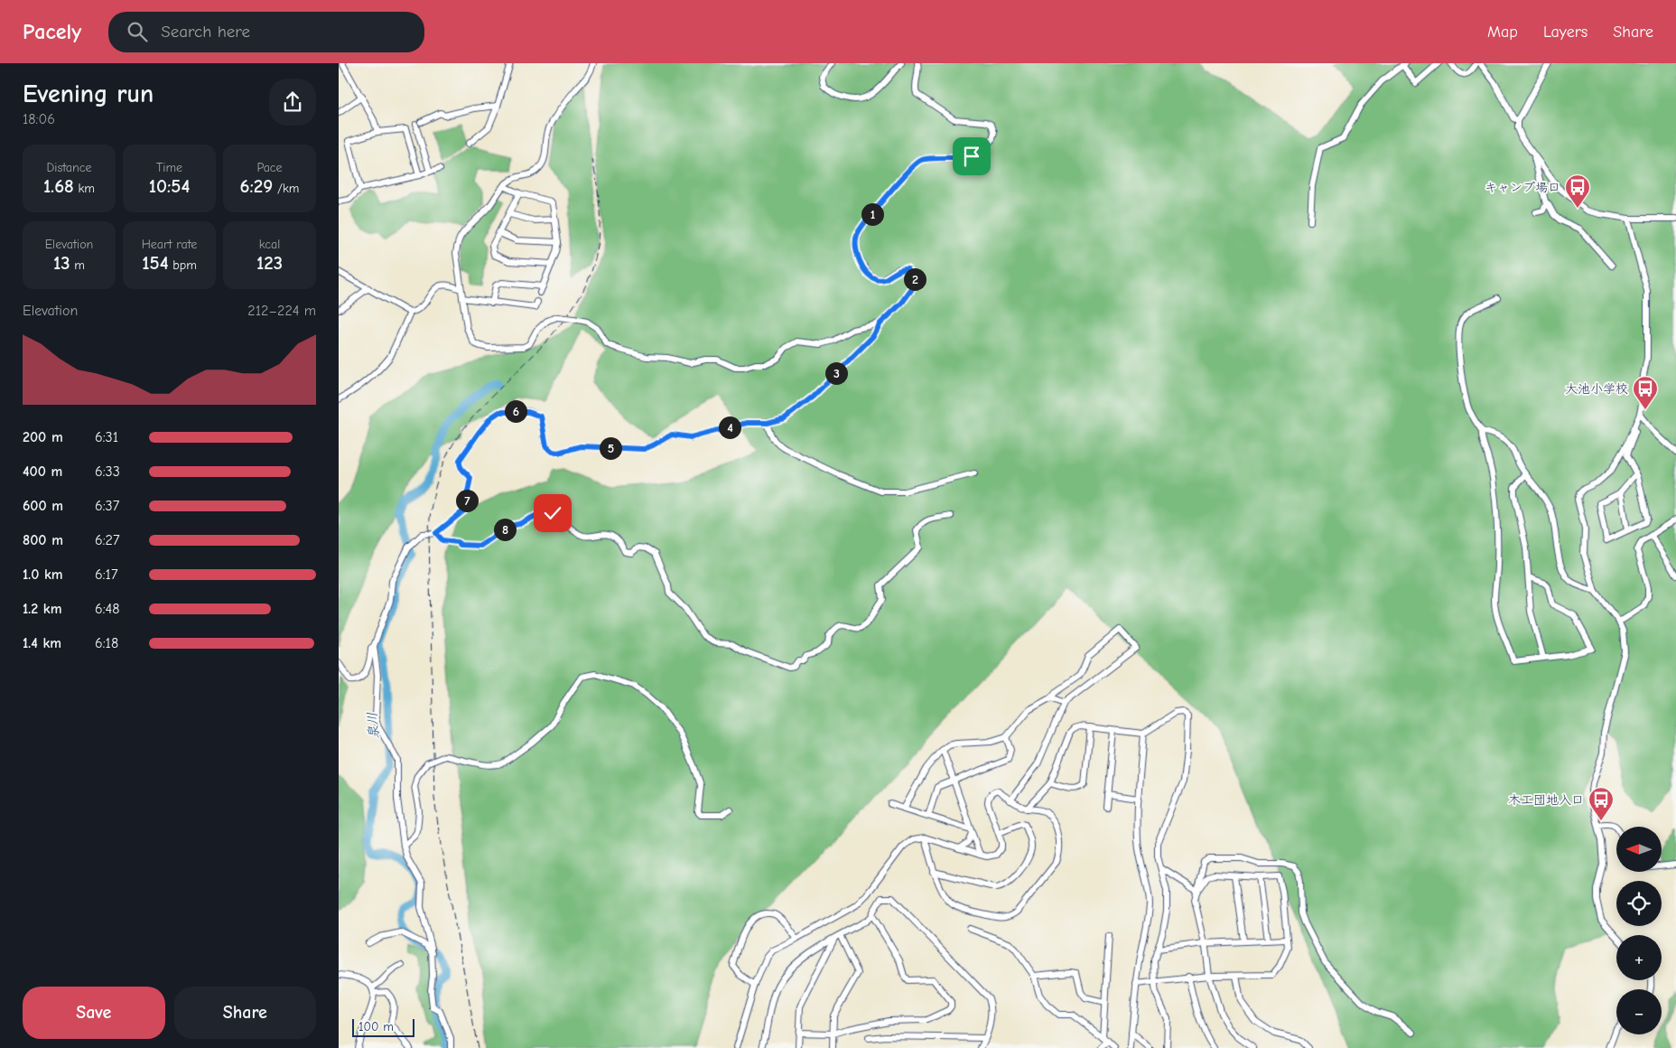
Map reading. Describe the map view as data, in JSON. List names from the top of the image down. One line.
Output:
{"water":["泉川"],"places":{"bus stop":["キャンプ場口","大池小学校","木工団地入口"]},"scale_bar":"100 m","north":"left","page":{"header":"Pacely","search":"Search here","nav":["Map","Layers","Share"],"heading":["Evening run","18:06"],"stats":[["Distance","1.68 km"],["Time","10:54"],["Pace","6:29 /km"],["Elevation","13 m"],["Heart rate","154 bpm"],["kcal","123"]],"pins":["1","2","3","6","4","5","7","8"],"chart":["Elevation","212–224 m"],"list":[{"name":"200 m","note":"6:31"},{"name":"400 m","note":"6:33"},{"name":"600 m","note":"6:37"},{"name":"800 m","note":"6:27"},{"name":"1.0 km","note":"6:17"},{"name":"1.2 km","note":"6:48"},{"name":"1.4 km","note":"6:18"}],"map_buttons":["+","−"],"buttons":["Save","Share"],"scale":"100 m"}}
